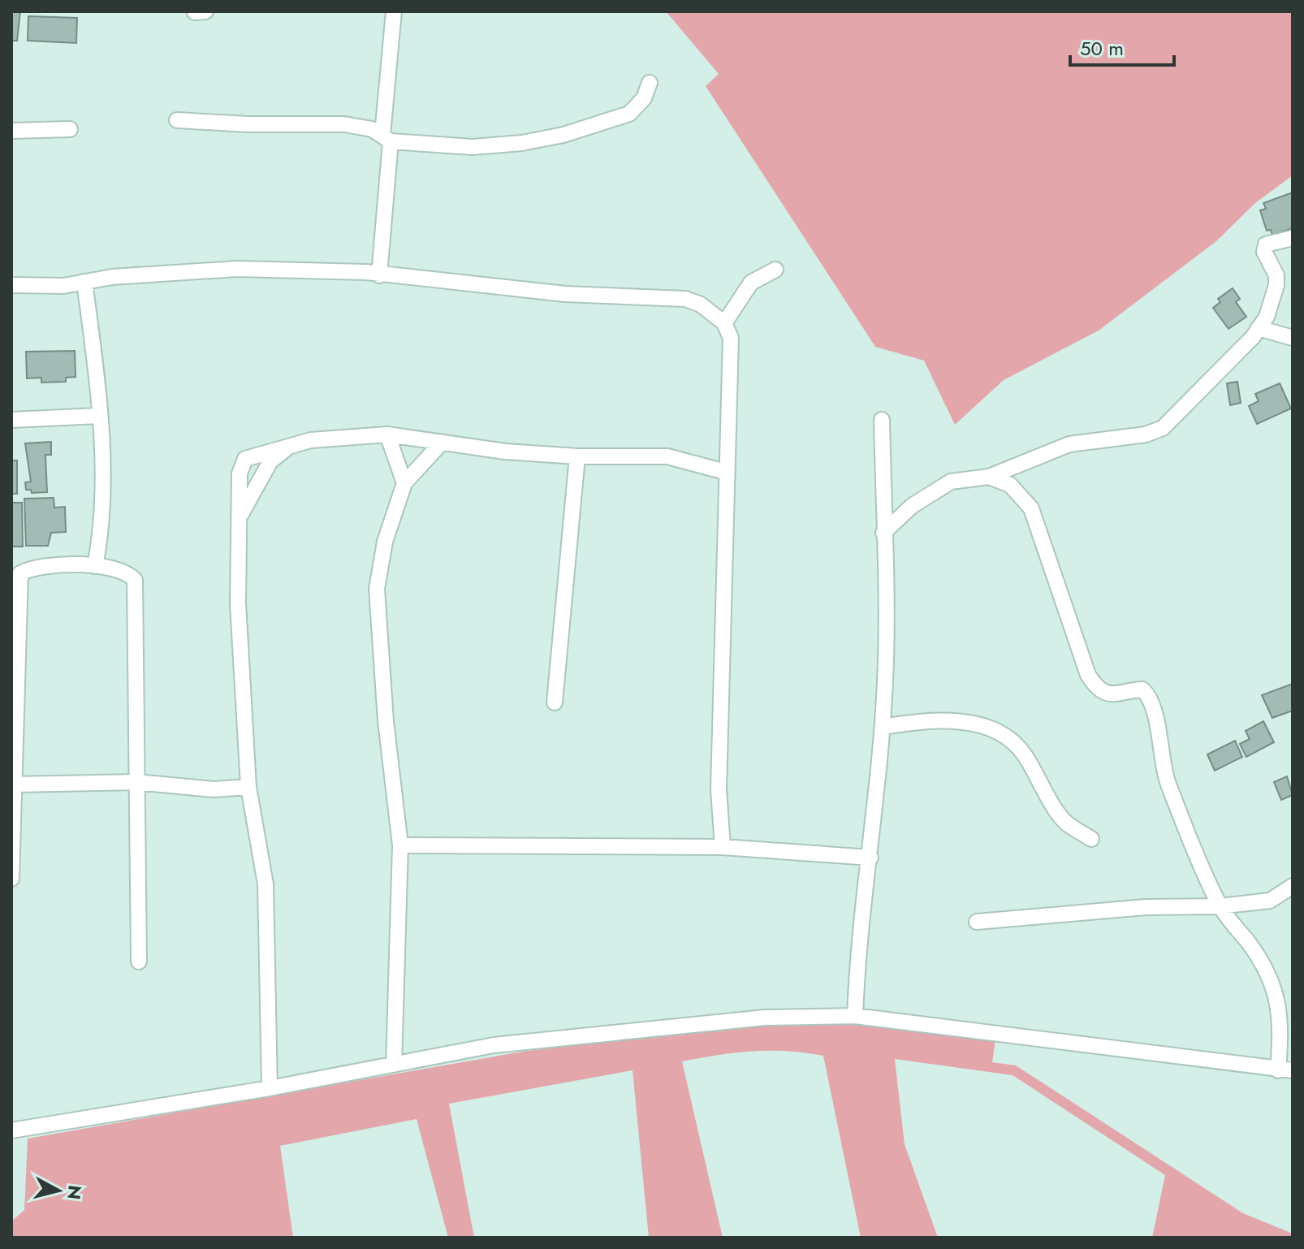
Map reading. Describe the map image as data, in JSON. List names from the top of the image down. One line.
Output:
{"scale_bar":"50 m","north":"right"}
